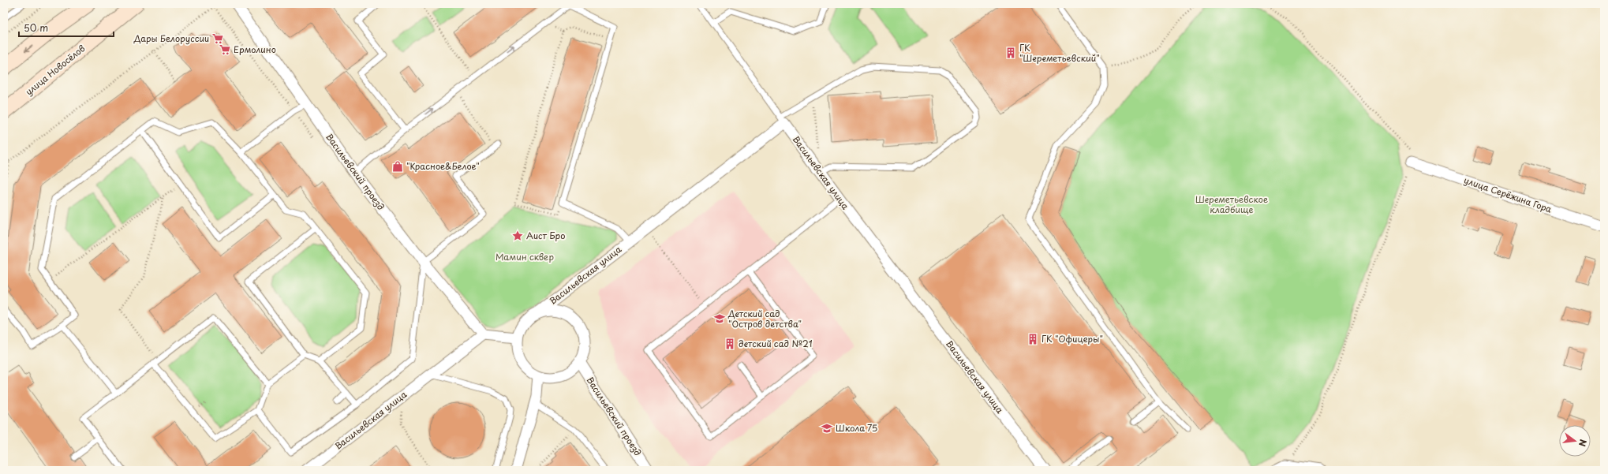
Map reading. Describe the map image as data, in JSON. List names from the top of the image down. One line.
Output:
{"streets":{"main road":["улица Новосёлов"],"street":["Васильевский проезд","Васильевская улица","улица Серёжина Гора"]},"crossings":[["Васильевский проезд","Васильевская улица"]],"parks":["Шереметьевское кладбище","Мамин сквер"],"places":{"supermarket":["Дары Белоруссии","Ермолино"],"building":["ГК \"Шереметьевский\"","ГК \"Офицеры\"","детский сад №21"],"shop":["\"Красное&Белое\""],"place":["Аист Бро"],"school or university":["Детский сад \"Остров детства\"","Школа 75"]},"scale_bar":"50 m","north":"right"}
